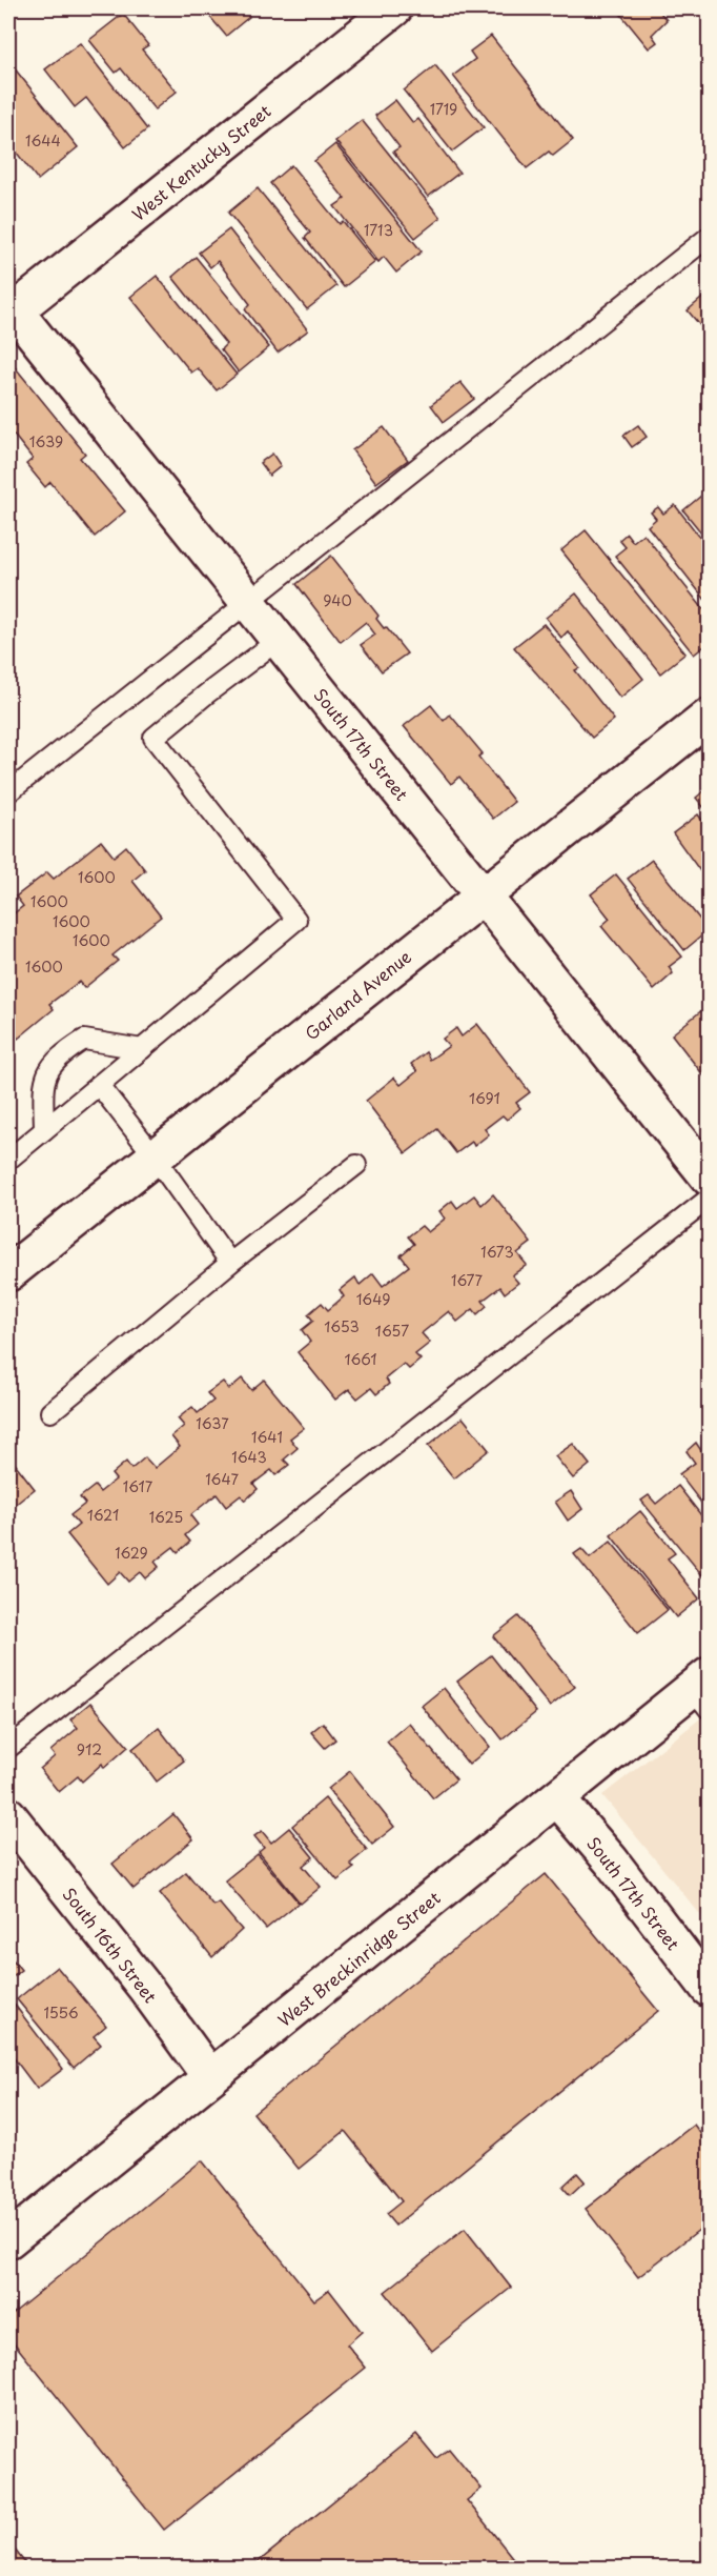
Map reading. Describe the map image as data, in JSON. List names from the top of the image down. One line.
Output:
{"streets":{"street":["West Kentucky Street","South 17th Street","Garland Avenue","South 16th Street","West Breckinridge Street"]},"crossings":[["West Kentucky Street","South 17th Street"],["South 17th Street","Garland Avenue"],["South 17th Street","West Breckinridge Street"],["South 16th Street","West Breckinridge Street"]],"house_numbers":["1719","1644","1713","1639","940","1600","1600","1600","1600","1600","1691","1673","1677","1649","1653","1657","1661","1637","1641","1643","1647","1617","1621","1625","1629","912","1556"]}
